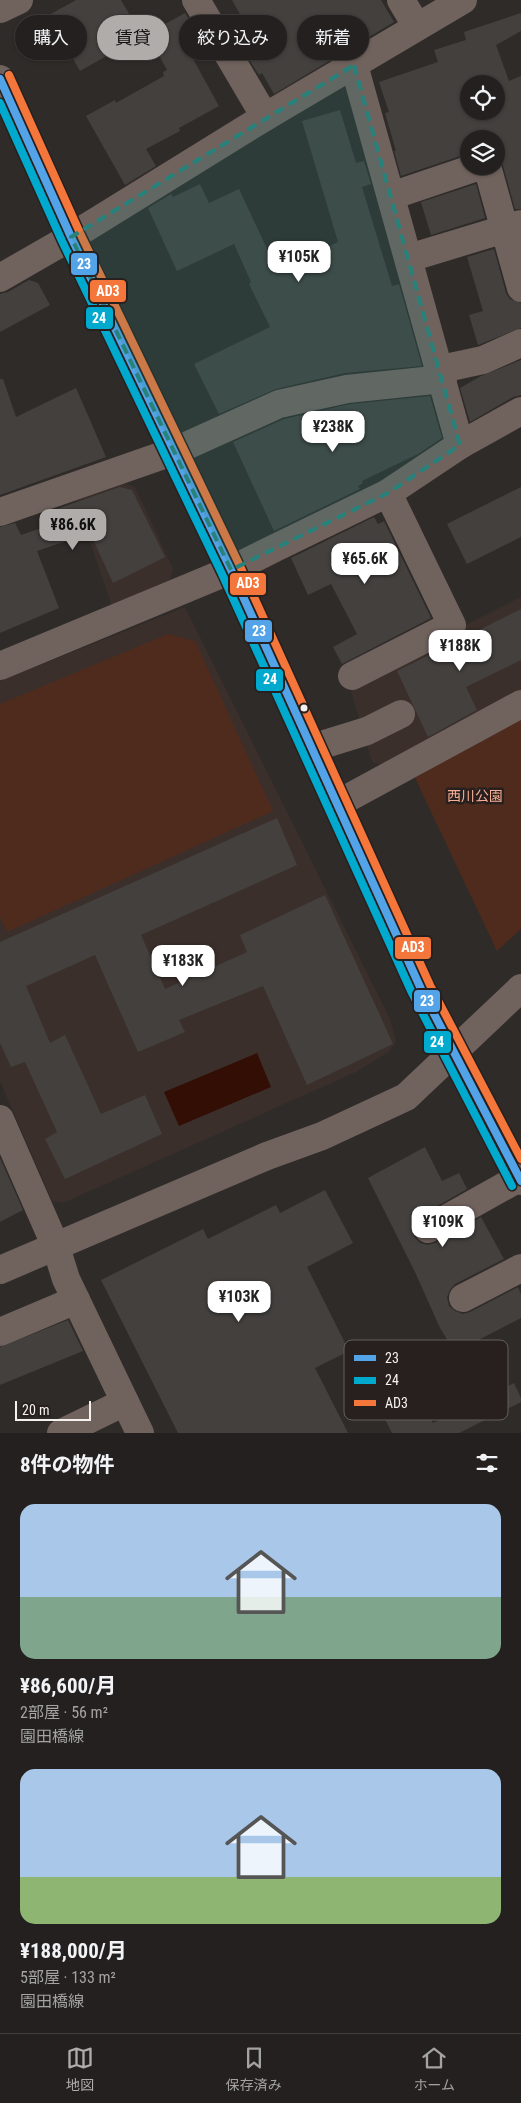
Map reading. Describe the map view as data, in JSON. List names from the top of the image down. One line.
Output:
{"parks":["西川公園"],"lines":["transit line AD3","transit line 23","transit line 24"],"legend":["23","24","AD3"],"scale_bar":"20 m","page":{"chip":["購入","賃貸","絞り込み","新着"],"price":["¥105K","¥238K","¥86.6K","¥65.6K","¥188K","¥183K","¥109K","¥103K"],"scale":"20 m","heading":"8件の物件","list":[{"name":"¥86,600/月","note":"2部屋 · 56 m² · 園田橋線"},{"name":"¥188,000/月","note":"5部屋 · 133 m² · 園田橋線"}],"tabs":["地図","保存済み","ホーム"]}}
